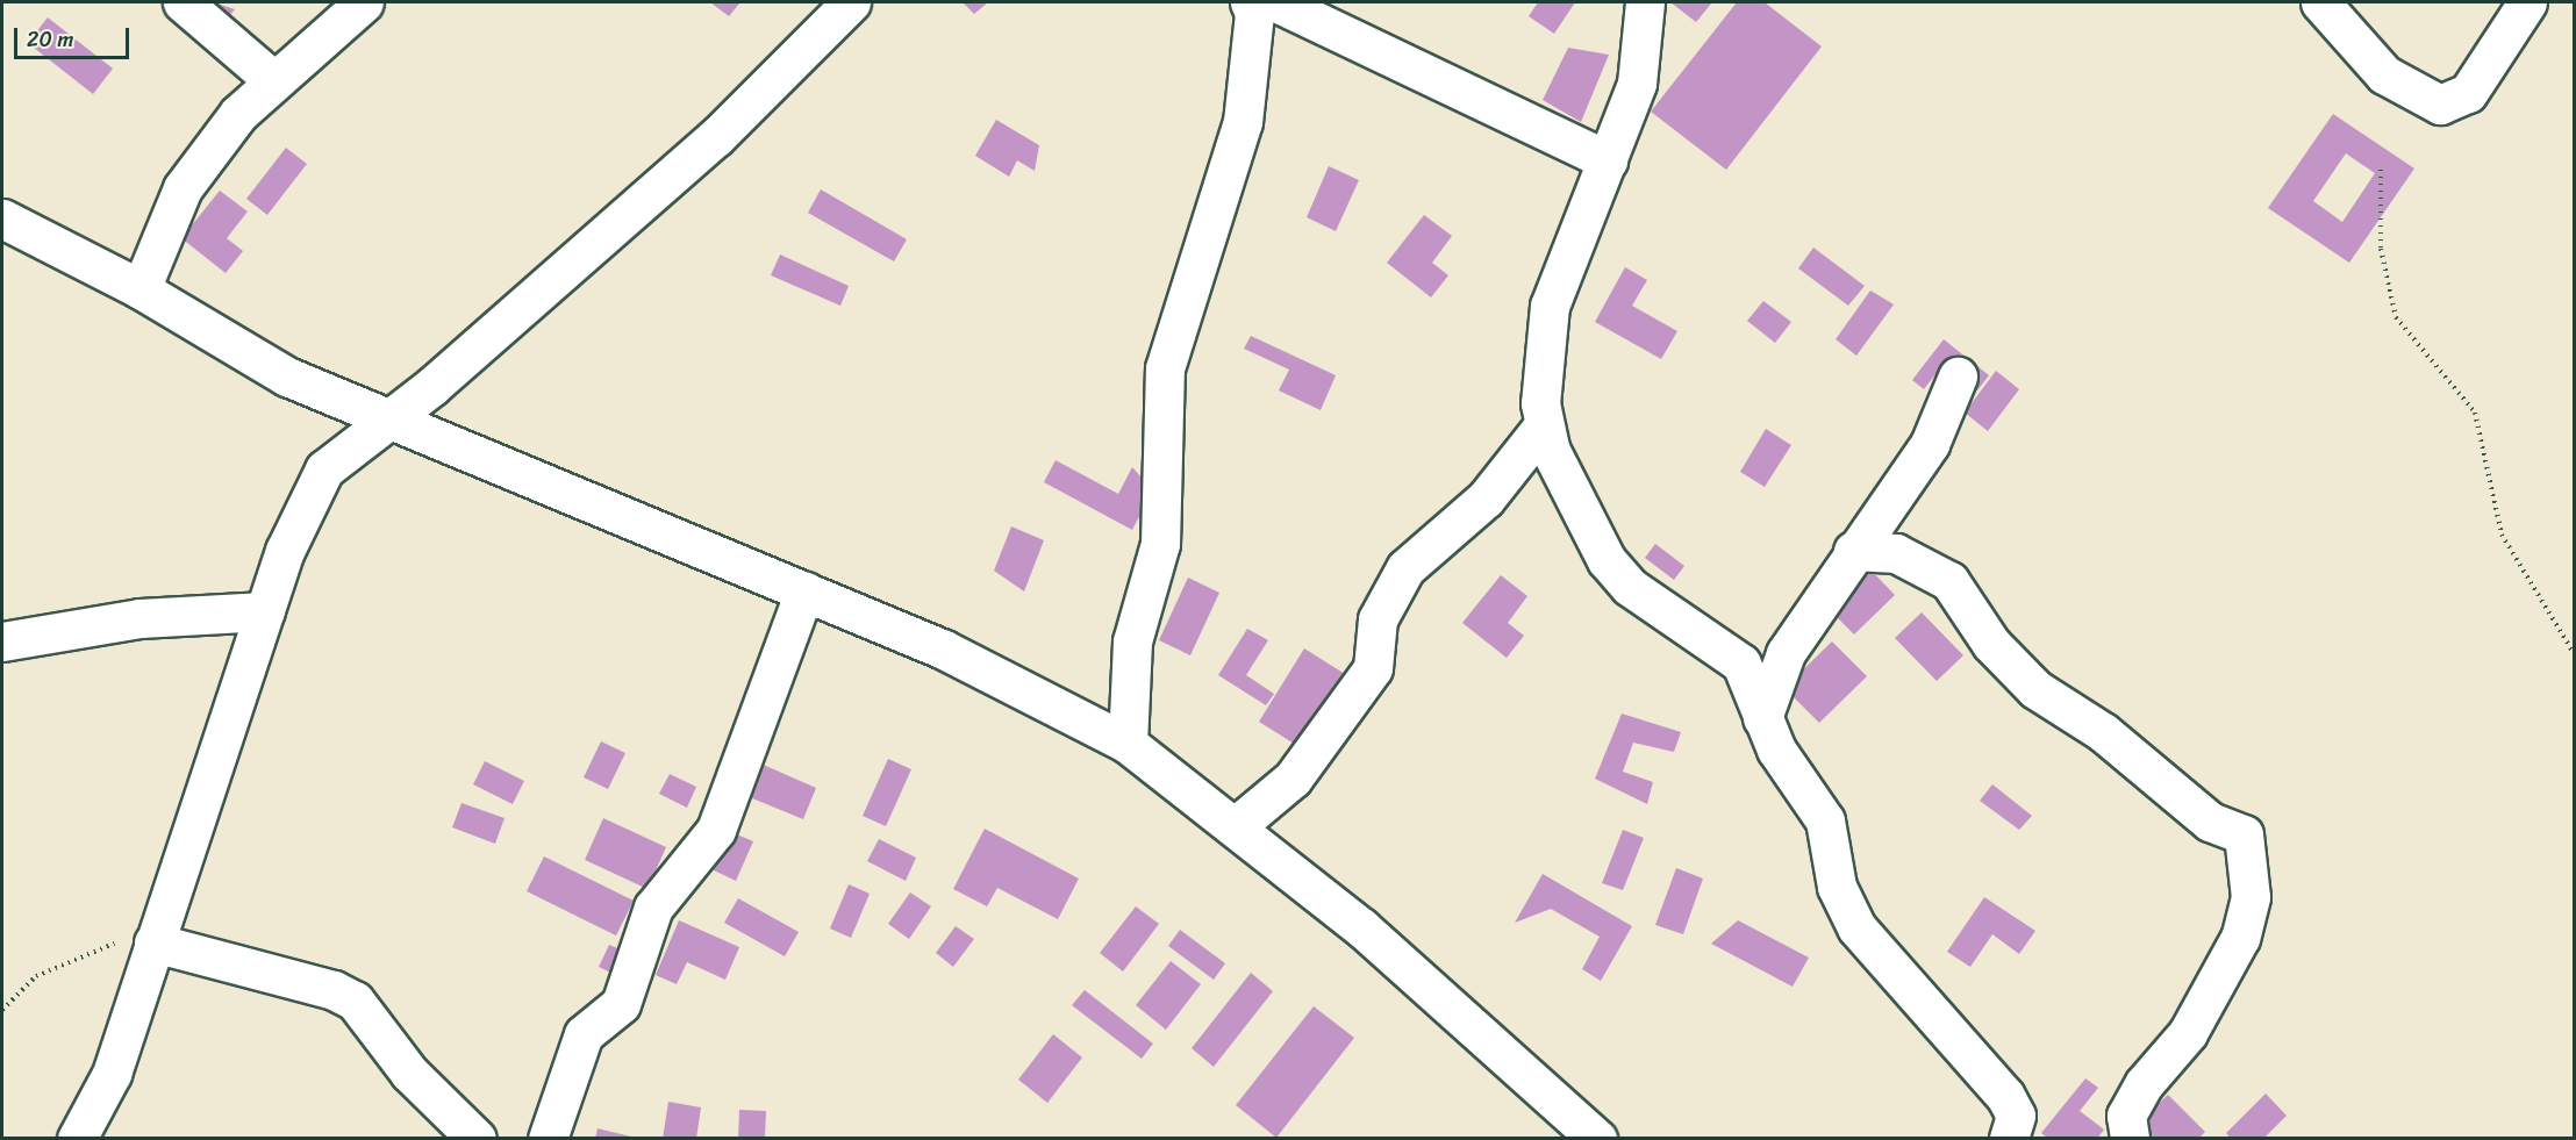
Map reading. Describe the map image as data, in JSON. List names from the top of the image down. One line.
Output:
{"scale_bar":"20 m"}
